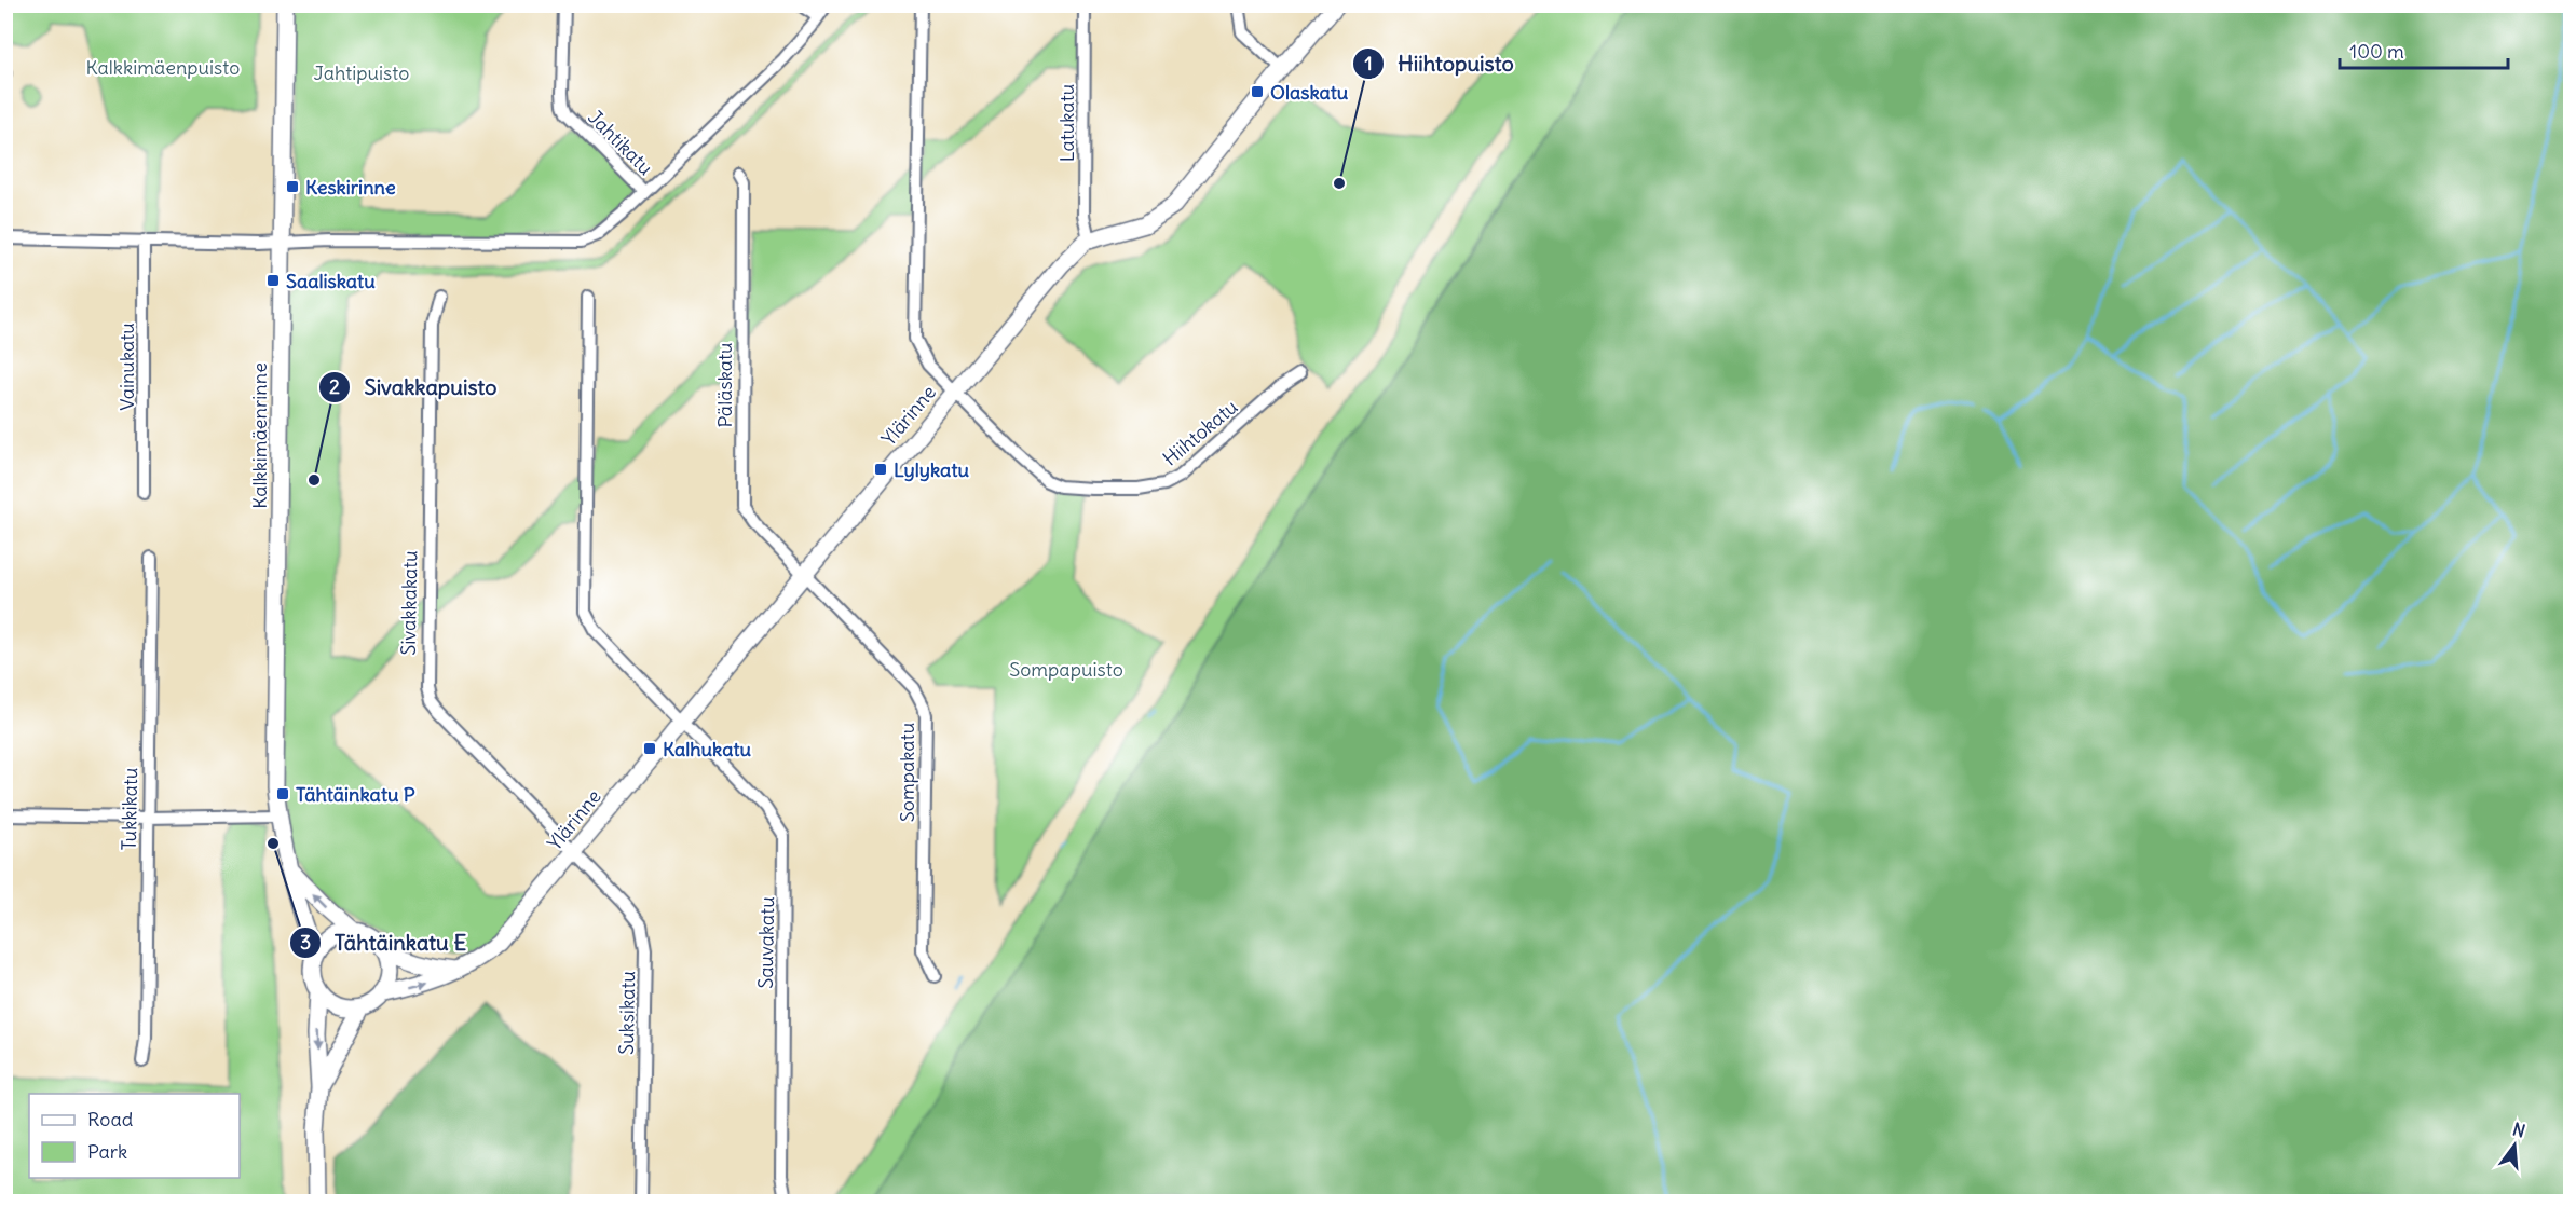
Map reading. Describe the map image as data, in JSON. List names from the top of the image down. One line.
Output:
{"streets":{"street":["Latukatu","Jahtikatu","Vainukatu","Päläskatu","Ylärinne","Hiihtokatu","Kalkkimäenrinne","Sivakkakatu","Sompakatu","Tukkikatu","Sauvakatu","Suksikatu"]},"crossings":[["Latukatu","Ylärinne"],["Päläskatu","Ylärinne"],["Päläskatu","Sompakatu"],["Ylärinne","Hiihtokatu"],["Ylärinne","Kalkkimäenrinne"],["Ylärinne","Sivakkakatu"],["Ylärinne","Sompakatu"],["Ylärinne","Sauvakatu"],["Ylärinne","Suksikatu"],["Sivakkakatu","Suksikatu"]],"parks":["Kalkkimäenpuisto","Jahtipuisto","Sompapuisto"],"places":{"transit":["Olaskatu","Keskirinne","Saaliskatu","Lylykatu","Kalhukatu","Tähtäinkatu P"],"other":["Hiihtopuisto","Sivakkapuisto","Tähtäinkatu E"]},"legend":["Road","Park"],"scale_bar":"100 m","north":"top"}
